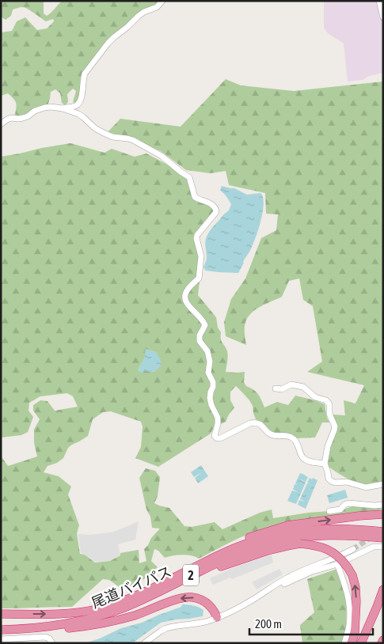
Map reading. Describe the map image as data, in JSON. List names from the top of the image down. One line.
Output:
{"streets":{"highway":["2","尾道バイパス"]},"scale_bar":"200 m"}
